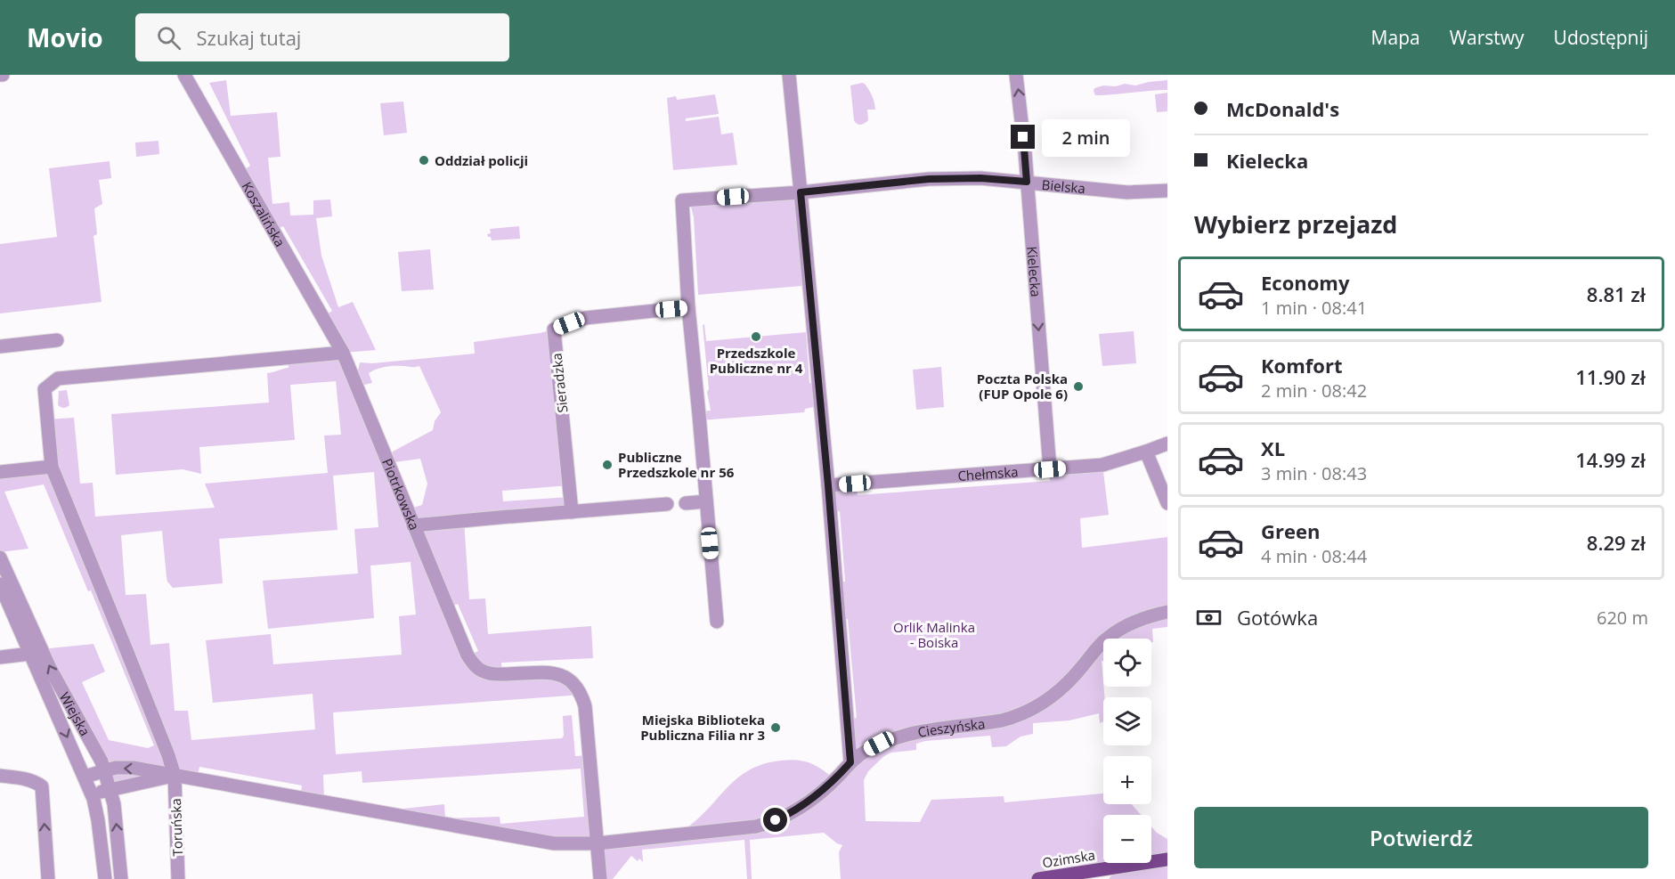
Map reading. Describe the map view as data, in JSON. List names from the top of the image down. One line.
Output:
{"streets":{"main road":["Ozimska"],"street":["Bielska","Koszalińska","Kielecka","Sieradzka","Chełmska","Piotrkowska","Wiejska","Cieszyńska","Toruńska"]},"crossings":[["Bielska","Kielecka"],["Bielska","Sieradzka"],["Koszalińska","Piotrkowska"],["Kielecka","Chełmska"],["Piotrkowska","Cieszyńska"]],"parks":["Orlik Malinka - Boiska"],"places":["Oddział policji","Przedszkole Publiczne nr 4","Poczta Polska (FUP Opole 6)","Publiczne Przedszkole nr 56","Miejska Biblioteka Publiczna Filia nr 3"],"page":{"header":"Movio","search":"Szukaj tutaj","nav":["Mapa","Warstwy","Udostępnij"],"banner":["McDonald's","Kielecka"],"bubble":"2 min","heading":"Wybierz przejazd","list":[{"name":"Economy","note":"1 min · 08:41","value":"8.81 zł"},{"name":"Komfort","note":"2 min · 08:42","value":"11.90 zł"},{"name":"XL","note":"3 min · 08:43","value":"14.99 zł"},{"name":"Green","note":"4 min · 08:44","value":"8.29 zł"}],"pay":["Gotówka","620 m"],"map_buttons":["+","−"],"buttons":"Potwierdź"}}
